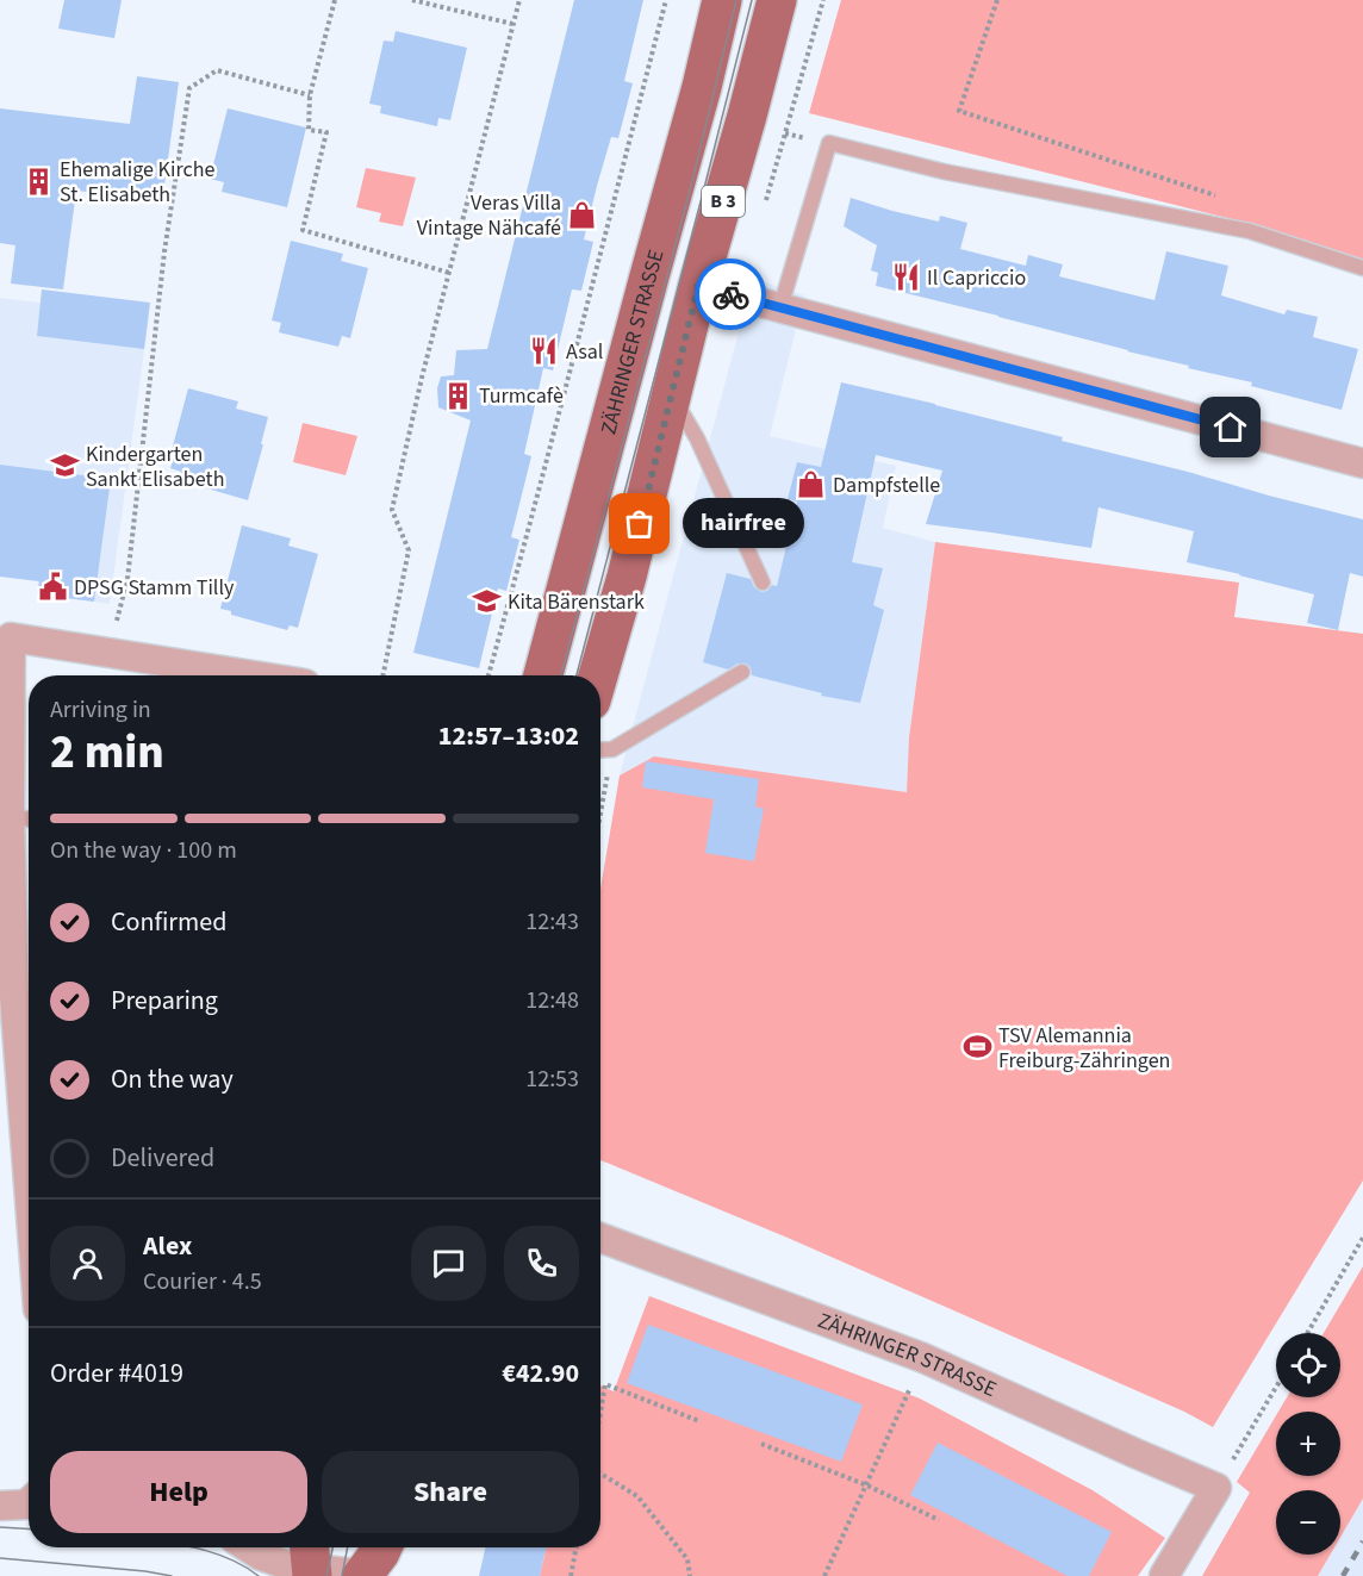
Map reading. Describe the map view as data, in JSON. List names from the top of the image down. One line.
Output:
{"streets":{"main road":["B 3","ZÄHRINGER STRASSE"]},"places":{"building":["Ehemalige Kirche St. Elisabeth","Turmcafè"],"shop":["Veras Villa Vintage Nähcafé","Dampfstelle"],"restaurant":["Il Capriccio","Asal"],"school or university":["Kindergarten Sankt Elisabeth","Kita Bärenstark"],"other":["hairfree"],"public building":["DPSG Stamm Tilly"],"sports":["TSV Alemannia Freiburg-Zähringen"]},"page":{"bubble":"hairfree","heading":["2 min","Arriving in","12:57–13:02"],"panel":["Alex","Courier · 4.5","Order #4019","€42.90"],"bar":"On the way · 100 m","list":[["Confirmed","12:43"],["Preparing","12:48"],["On the way","12:53"],"Delivered"],"map_buttons":["+","−"],"buttons":["Help","Share"]}}
